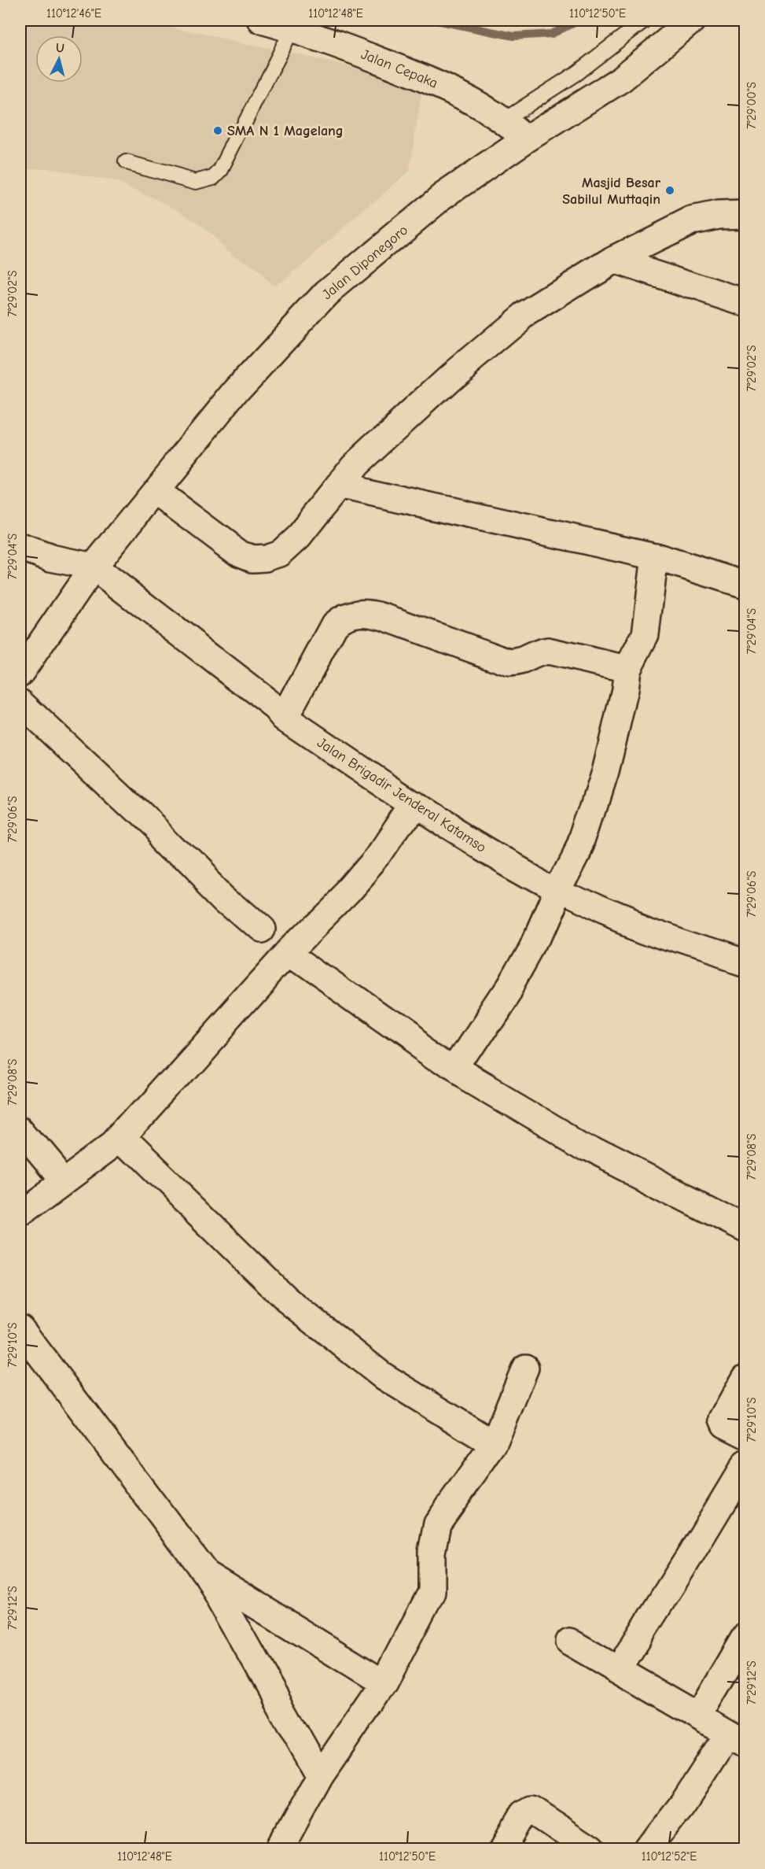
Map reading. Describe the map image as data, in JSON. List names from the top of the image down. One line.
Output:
{"streets":{"street":["Jalan Cepaka","Jalan Diponegoro","Jalan Brigadir Jenderal Katamso"]},"crossings":[["Jalan Cepaka","Jalan Diponegoro"],["Jalan Diponegoro","Jalan Brigadir Jenderal Katamso"]],"places":["SMA N 1 Magelang","Masjid Besar Sabilul Muttaqin"],"north":"top","coordinates":["110°12'46\"E","110°12'48\"E","110°12'50\"E","7°29'00\"S","7°29'02\"S","7°29'04\"S","7°29'06\"S","7°29'08\"S","7°29'10\"S","7°29'12\"S","110°12'52\"E"]}
